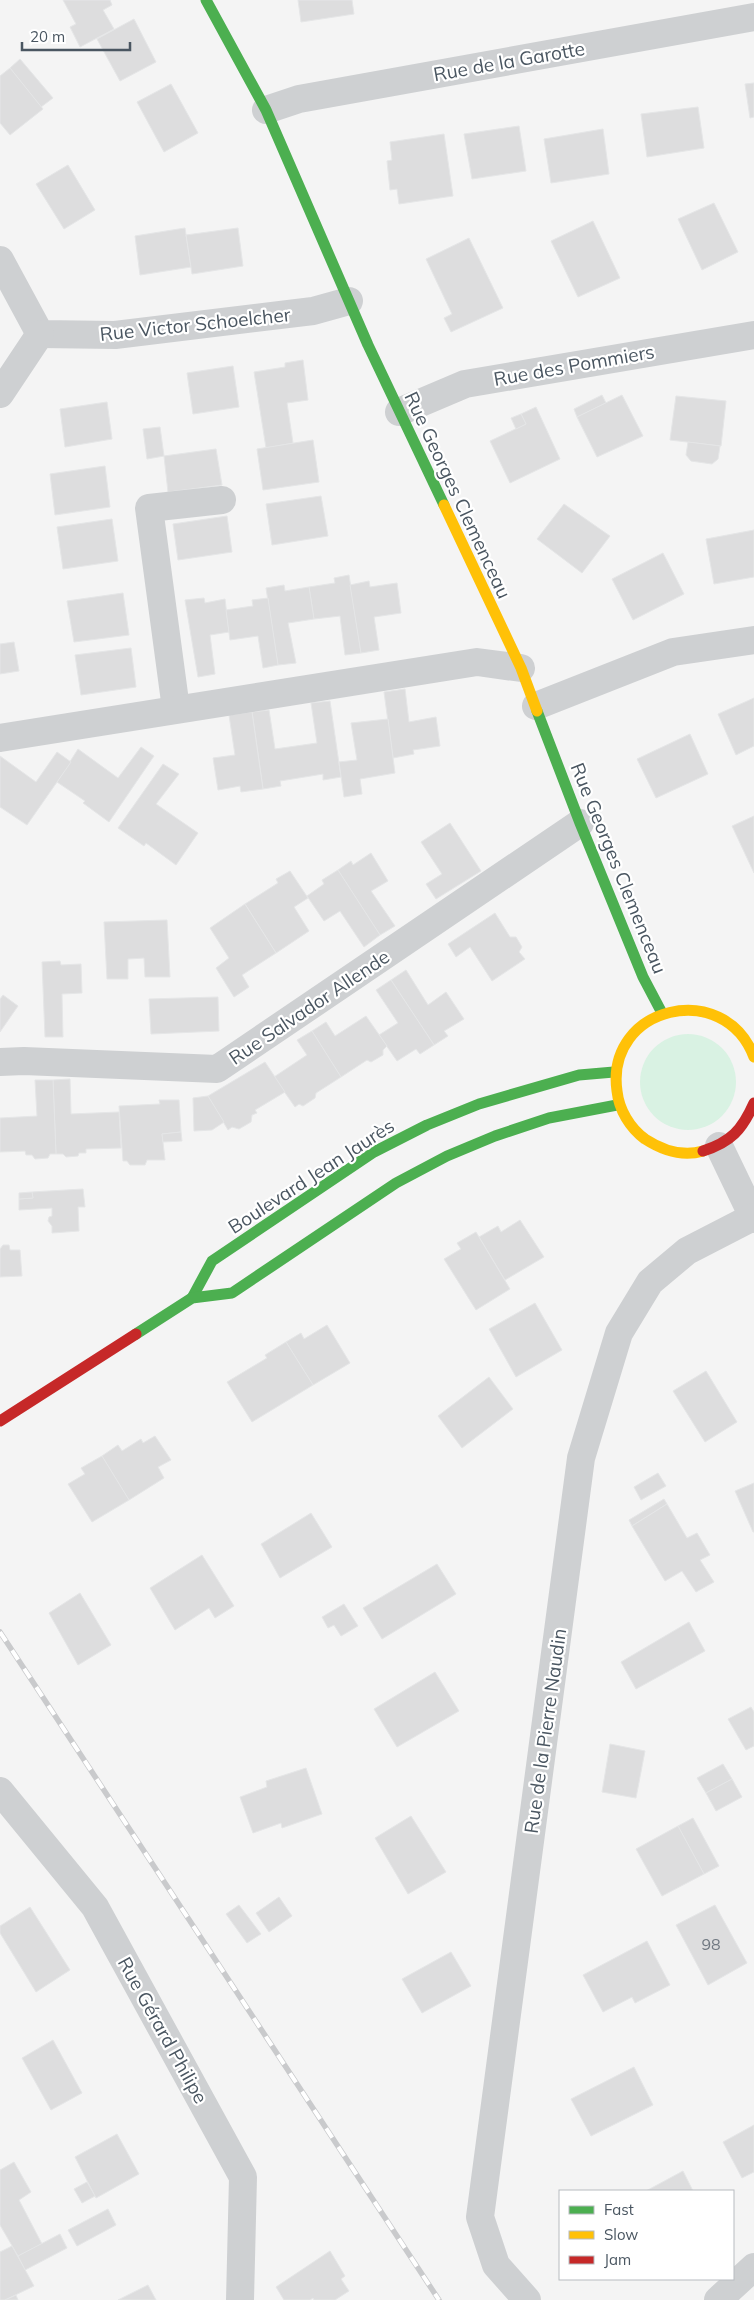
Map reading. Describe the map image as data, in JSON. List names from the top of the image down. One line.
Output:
{"streets":{"street":["Rue de la Garotte","Rue Victor Schoelcher","Rue des Pommiers","Rue Georges Clemenceau","Rue Salvador Allende","Boulevard Jean Jaurès","Rue de la Pierre Naudin","Rue Gérard Philipe"]},"crossings":[["Rue de la Garotte","Rue Georges Clemenceau"],["Rue Victor Schoelcher","Rue Georges Clemenceau"],["Rue des Pommiers","Rue Georges Clemenceau"],["Rue Georges Clemenceau","Rue Salvador Allende"]],"house_numbers":["98"],"legend":["Fast","Slow","Jam"],"scale_bar":"20 m"}
